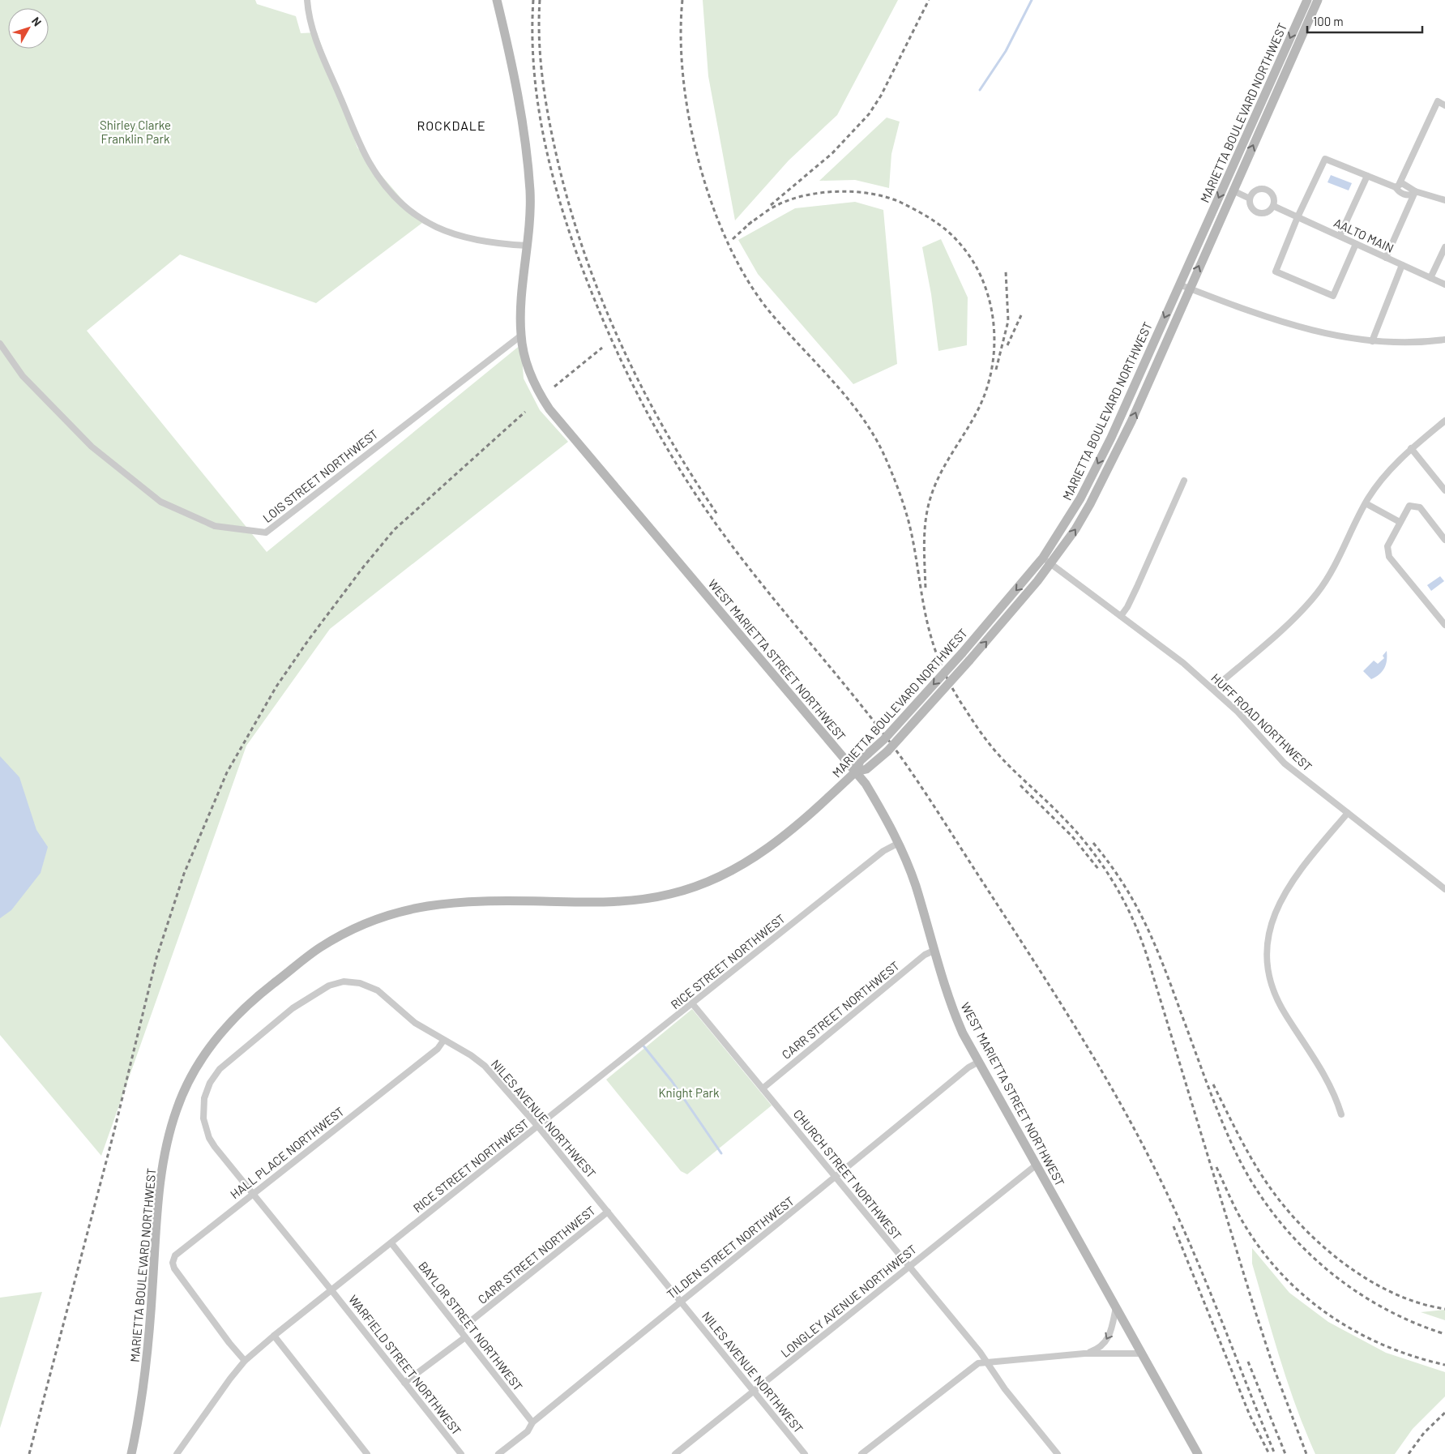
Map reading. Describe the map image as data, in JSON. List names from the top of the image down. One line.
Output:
{"streets":{"main road":["MARIETTA BOULEVARD NORTHWEST","WEST MARIETTA STREET NORTHWEST"],"street":["AALTO MAIN","LOIS STREET NORTHWEST","HUFF ROAD NORTHWEST","RICE STREET NORTHWEST","CARR STREET NORTHWEST","NILES AVENUE NORTHWEST","HALL PLACE NORTHWEST","CHURCH STREET NORTHWEST","TILDEN STREET NORTHWEST","LONGLEY AVENUE NORTHWEST","BAYLOR STREET NORTHWEST","WARFIELD STREET NORTHWEST"]},"crossings":[["MARIETTA BOULEVARD NORTHWEST","WEST MARIETTA STREET NORTHWEST"],["MARIETTA BOULEVARD NORTHWEST","HUFF ROAD NORTHWEST"],["LOIS STREET NORTHWEST","WEST MARIETTA STREET NORTHWEST"],["WEST MARIETTA STREET NORTHWEST","RICE STREET NORTHWEST"],["WEST MARIETTA STREET NORTHWEST","CARR STREET NORTHWEST"],["WEST MARIETTA STREET NORTHWEST","TILDEN STREET NORTHWEST"],["WEST MARIETTA STREET NORTHWEST","LONGLEY AVENUE NORTHWEST"],["RICE STREET NORTHWEST","NILES AVENUE NORTHWEST"],["RICE STREET NORTHWEST","HALL PLACE NORTHWEST"],["RICE STREET NORTHWEST","CHURCH STREET NORTHWEST"],["RICE STREET NORTHWEST","BAYLOR STREET NORTHWEST"],["RICE STREET NORTHWEST","WARFIELD STREET NORTHWEST"],["CARR STREET NORTHWEST","NILES AVENUE NORTHWEST"],["CARR STREET NORTHWEST","CHURCH STREET NORTHWEST"],["CARR STREET NORTHWEST","BAYLOR STREET NORTHWEST"],["NILES AVENUE NORTHWEST","HALL PLACE NORTHWEST"],["NILES AVENUE NORTHWEST","TILDEN STREET NORTHWEST"],["NILES AVENUE NORTHWEST","LONGLEY AVENUE NORTHWEST"],["NILES AVENUE NORTHWEST","WARFIELD STREET NORTHWEST"],["CHURCH STREET NORTHWEST","TILDEN STREET NORTHWEST"],["CHURCH STREET NORTHWEST","LONGLEY AVENUE NORTHWEST"],["TILDEN STREET NORTHWEST","BAYLOR STREET NORTHWEST"]],"districts":["ROCKDALE"],"parks":["Shirley Clarke Franklin Park","Knight Park"],"scale_bar":"100 m","north":"top right"}
